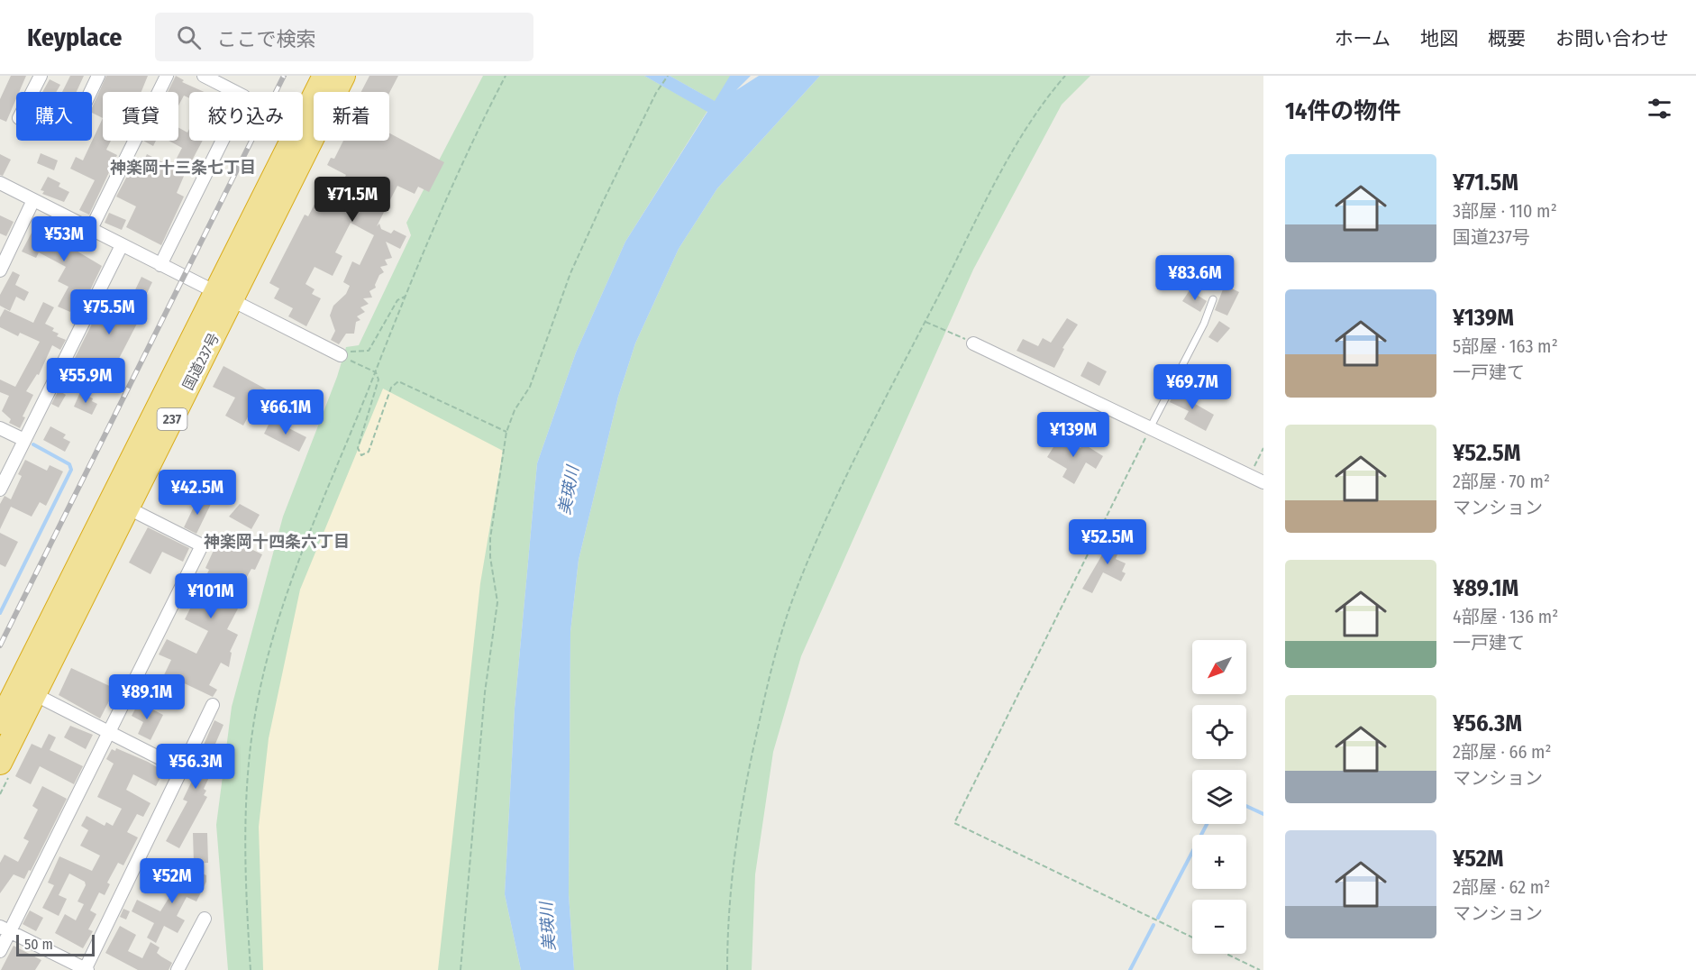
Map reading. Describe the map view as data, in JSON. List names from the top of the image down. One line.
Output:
{"streets":{"highway":["国道237号","237"]},"districts":["神楽岡十三条七丁目","神楽岡十四条六丁目"],"water":["美瑛川"],"scale_bar":"50 m","north":"bottom left","page":{"header":"Keyplace","search":"ここで検索","nav":["ホーム","地図","概要","お問い合わせ"],"heading":"14件の物件","chip":["購入","賃貸","絞り込み","新着"],"list":[{"name":"¥71.5M","note":"3部屋 · 110 m² · 国道237号"},{"name":"¥139M","note":"5部屋 · 163 m² · 一戸建て"},{"name":"¥52.5M","note":"2部屋 · 70 m² · マンション"},{"name":"¥89.1M","note":"4部屋 · 136 m² · 一戸建て"},{"name":"¥56.3M","note":"2部屋 · 66 m² · マンション"},{"name":"¥52M","note":"2部屋 · 62 m² · マンション"}],"price":["¥71.5M","¥53M","¥83.6M","¥75.5M","¥55.9M","¥69.7M","¥66.1M","¥139M","¥42.5M","¥52.5M","¥101M","¥89.1M","¥56.3M","¥52M"],"map_buttons":["+","−"],"scale":"50 m"}}
